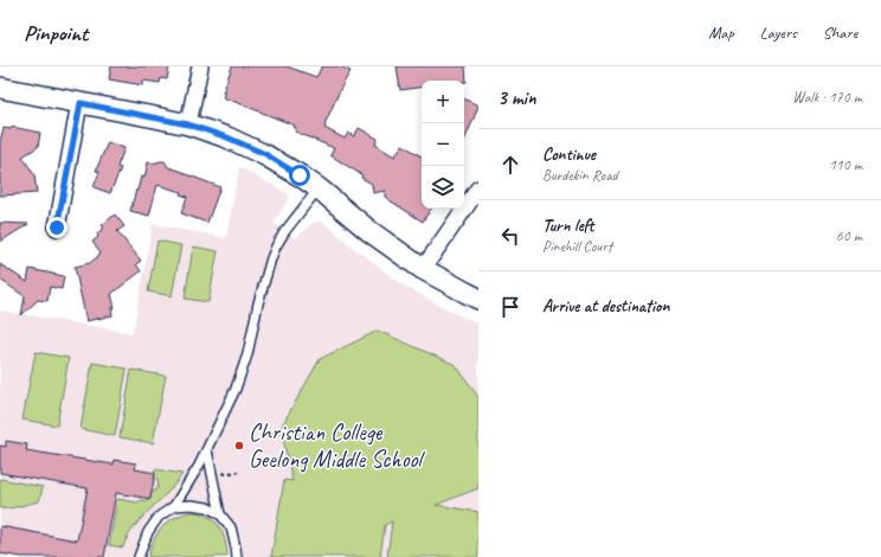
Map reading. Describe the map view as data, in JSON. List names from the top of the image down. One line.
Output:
{"places":["Christian College Geelong Middle School"],"page":{"header":"Pinpoint","nav":["Map","Layers","Share"],"heading":["3 min","Walk · 170 m"],"map_buttons":["+","−"],"list":[["Continue","Burdekin Road","110 m"],["Turn left","Pinehill Court","60 m"],"Arrive at destination"]}}
